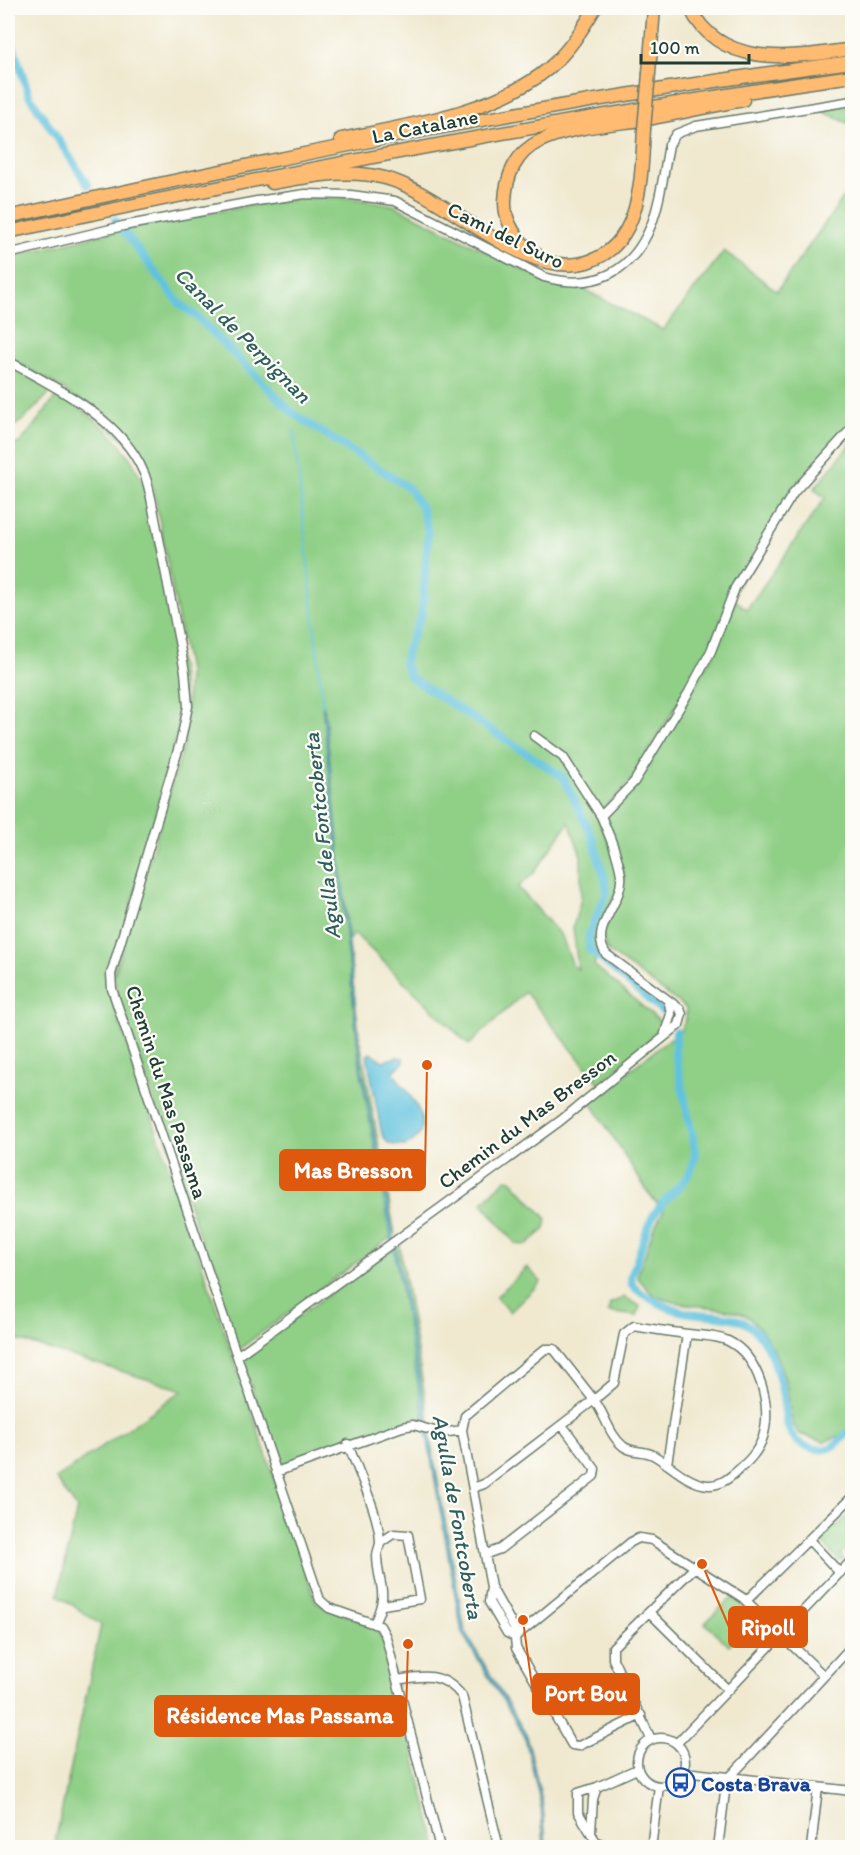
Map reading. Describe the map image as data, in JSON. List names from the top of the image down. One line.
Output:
{"streets":{"highway":["La Catalane"],"street":["Cami del Suro","Chemin du Mas Passama","Chemin du Mas Bresson"]},"crossings":[["Chemin du Mas Passama","Chemin du Mas Bresson"]],"water":["Canal de Perpignan","Agulla de Fontcoberta"],"places":{"other":["Mas Bresson","Ripoll","Port Bou","Résidence Mas Passama"],"bus stop":["Costa Brava"]},"scale_bar":"100 m"}
